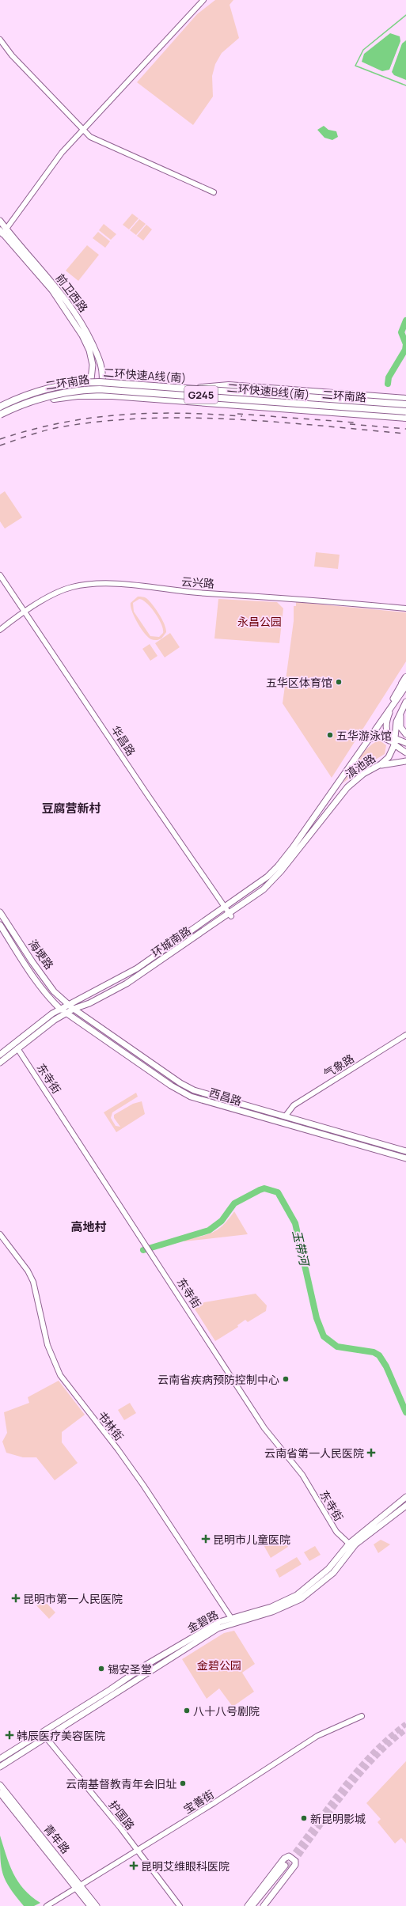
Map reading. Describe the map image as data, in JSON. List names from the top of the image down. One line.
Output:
{"streets":{"highway":["二环快速A线(南)","二环快速B线(南)"],"main road":["前卫西路","二环南路","G245","滇池路","环城南路","海埂路","西昌路","金碧路","青年路"],"street":["云兴路","华昌路","气象路","东寺街","书林街","宝善街","护国路"]},"crossings":[["前卫西路","二环南路"],["二环快速A线(南)","二环南路"],["二环南路","二环快速B线(南)"],["云兴路","华昌路"],["华昌路","环城南路"],["滇池路","环城南路"],["环城南路","海埂路"],["环城南路","东寺街"],["环城南路","西昌路"],["海埂路","西昌路"],["气象路","西昌路"],["东寺街","金碧路"],["书林街","金碧路"],["金碧路","护国路"],["宝善街","护国路"],["宝善街","青年路"]],"districts":["豆腐营新村","高地村"],"water":["玉带河"],"parks":["永昌公园","金碧公园"],"places":{"other":["五华区体育馆","五华游泳馆","云南省疾病预防控制中心","锡安圣堂","八十八号剧院","云南基督教青年会旧址","新昆明影城"],"health":["云南省第一人民医院","昆明市儿童医院","昆明市第一人民医院","韩辰医疗美容医院","昆明艾维眼科医院"]}}
